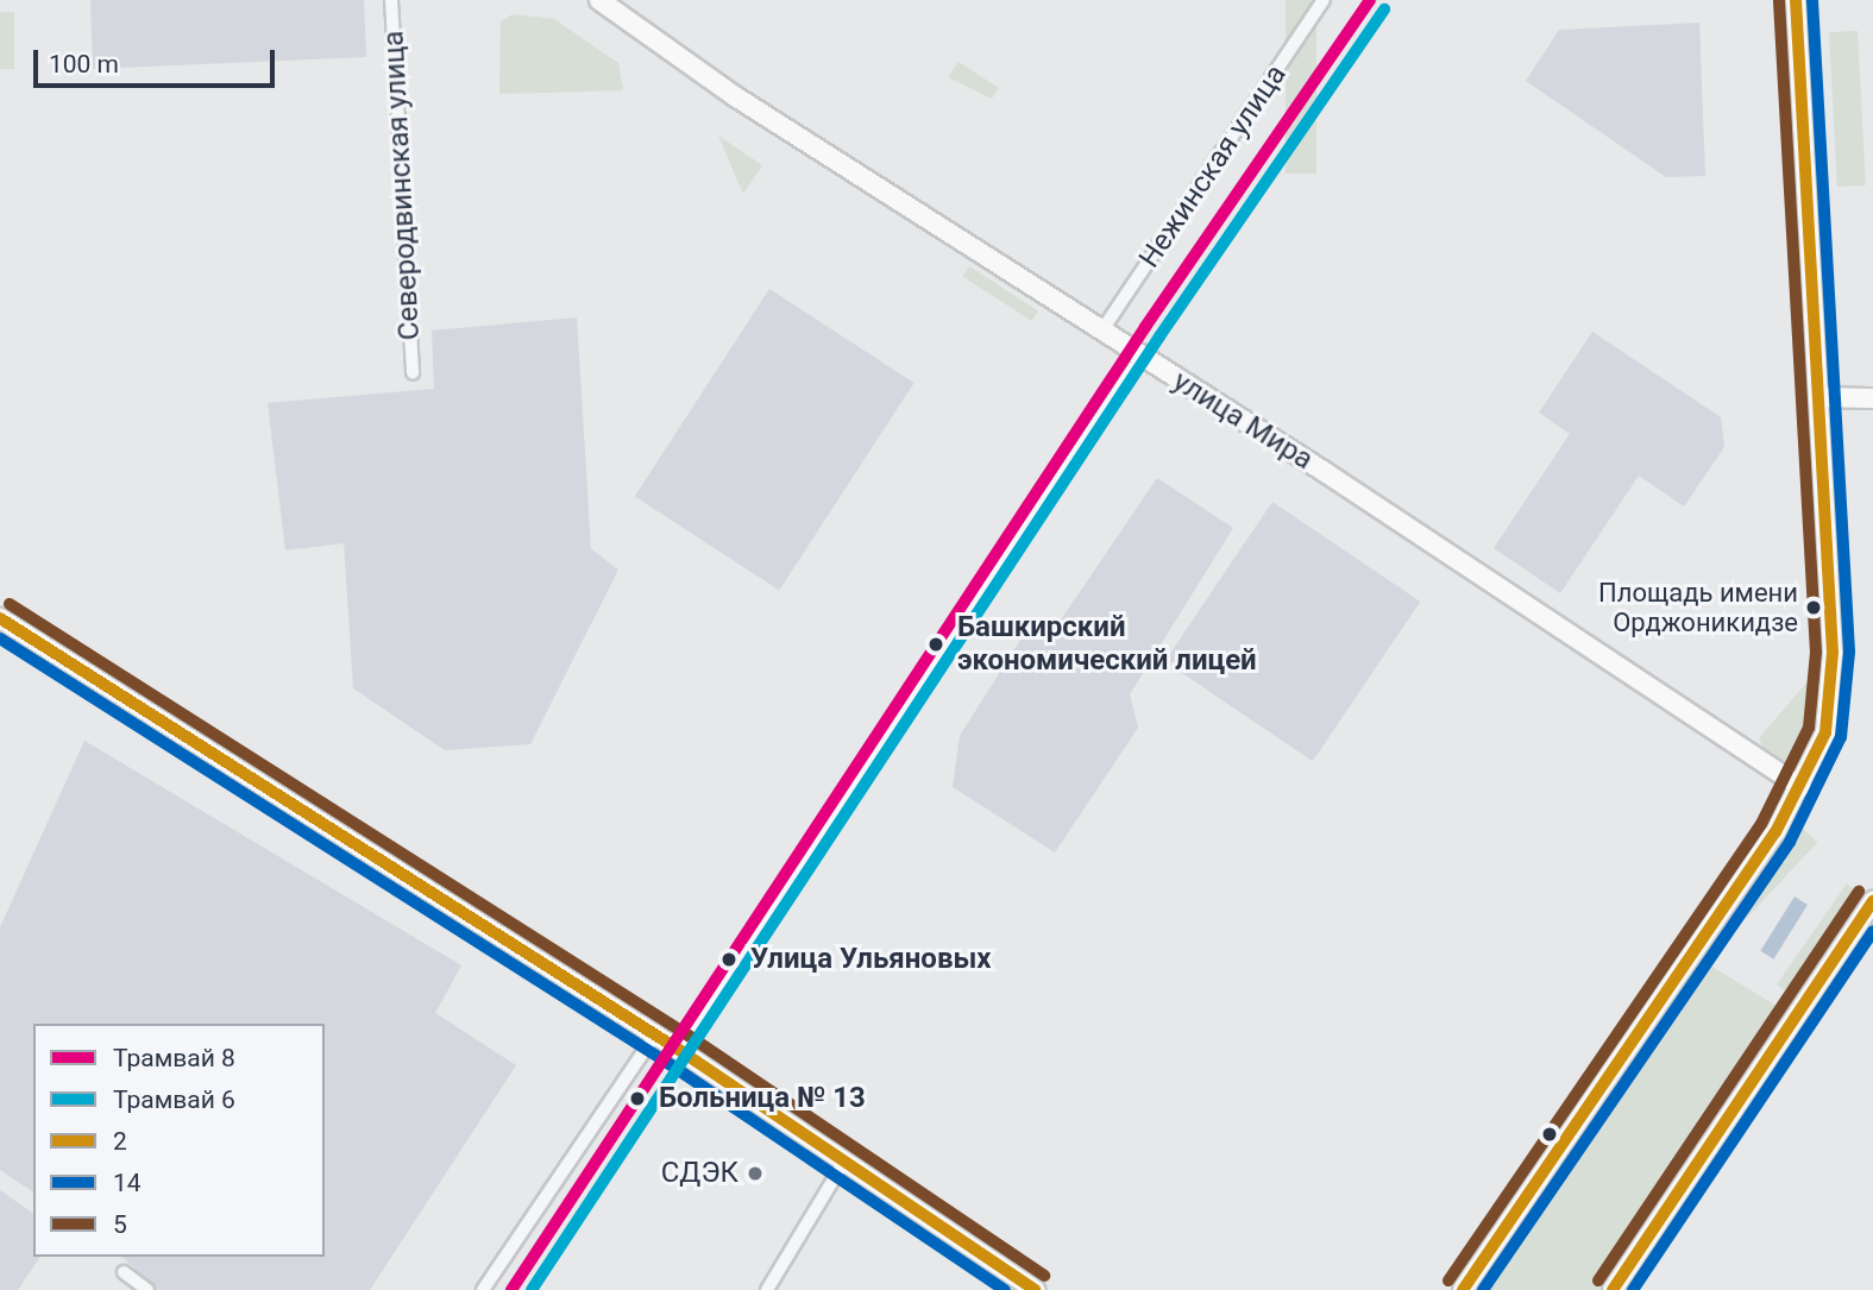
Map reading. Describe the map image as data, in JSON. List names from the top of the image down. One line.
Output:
{"streets":{"main road":["улица Мира"],"street":["Нежинская улица","Северодвинская улица"]},"crossings":[["Нежинская улица","улица Мира"]],"places":["Площадь имени Орджоникидзе","Башкирский экономический лицей","Улица Ульяновых","Больница № 13","СДЭК"],"lines":["tram line 8","transit line 2","transit line 14","transit line 5","tram line 6"],"legend":["Трамвай 8","Трамвай 6","2","14","5"],"scale_bar":"100 m"}
